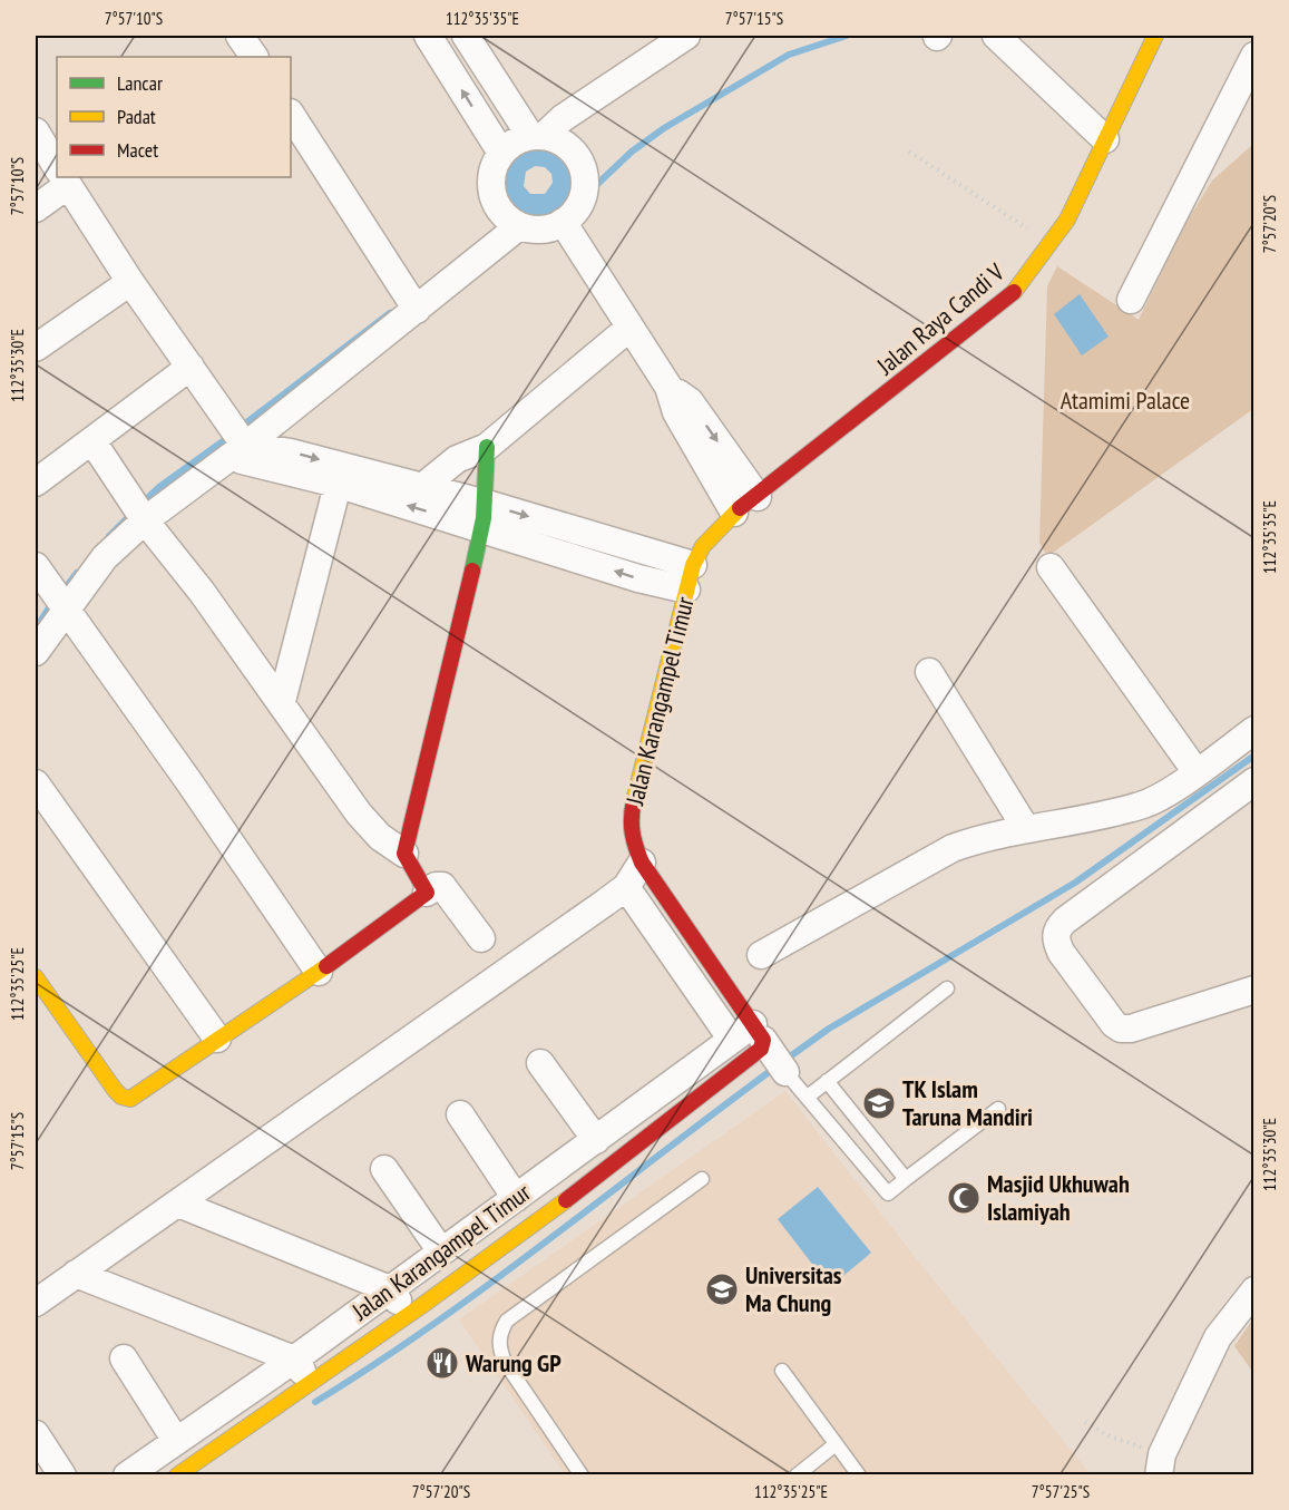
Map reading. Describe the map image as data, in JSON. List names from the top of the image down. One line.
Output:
{"streets":{"street":["Jalan Raya Candi V","Jalan Karangampel Timur"]},"crossings":[["Jalan Raya Candi V","Jalan Karangampel Timur"]],"parks":["Atamimi Palace"],"places":{"school or university":["TK Islam Taruna Mandiri","Universitas Ma Chung"],"mosque":["Masjid Ukhuwah Islamiyah"],"restaurant":["Warung GP"]},"legend":["Lancar","Padat","Macet"],"coordinates":["7°57'10\"S","112°35'35\"E","7°57'15\"S","7°57'20\"S","112°35'30\"E","112°35'25\"E","7°57'25\"S"]}
